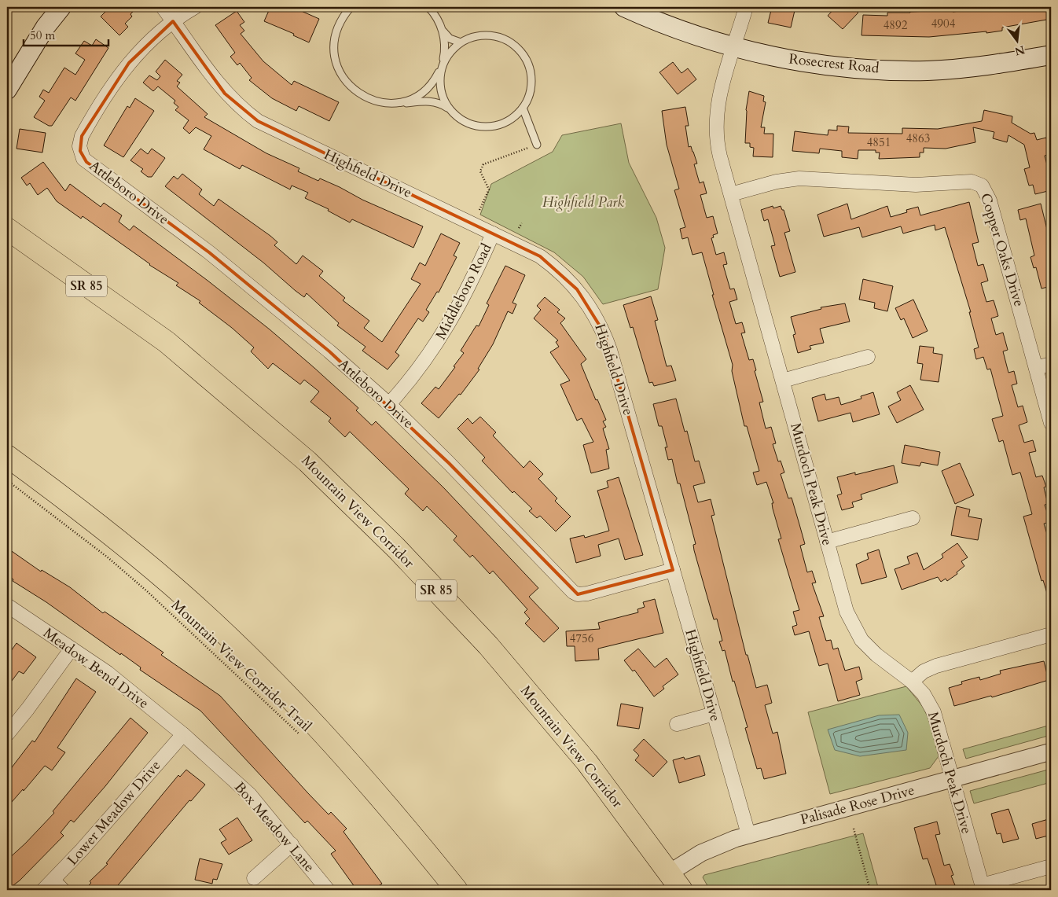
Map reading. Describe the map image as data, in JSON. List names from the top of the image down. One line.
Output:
{"streets":{"highway":["SR 85","Mountain View Corridor"],"main road":["Rosecrest Road"],"street":["Highfield Drive","Attleboro Drive","Copper Oaks Drive","Middleboro Road","Murdoch Peak Drive","Meadow Bend Drive","Palisade Rose Drive","Lower Meadow Drive","Box Meadow Lane"],"path":["Mountain View Corridor Trail"]},"crossings":[["Rosecrest Road","Murdoch Peak Drive"],["Highfield Drive","Attleboro Drive"],["Highfield Drive","Middleboro Road"],["Highfield Drive","Palisade Rose Drive"],["Attleboro Drive","Middleboro Road"],["Copper Oaks Drive","Murdoch Peak Drive"],["Murdoch Peak Drive","Palisade Rose Drive"],["Mountain View Corridor","Palisade Rose Drive"],["Meadow Bend Drive","Lower Meadow Drive"],["Meadow Bend Drive","Box Meadow Lane"],["Lower Meadow Drive","Box Meadow Lane"]],"parks":["Highfield Park"],"house_numbers":["4904","4892","4863","4851","4756"],"scale_bar":"50 m","north":"bottom"}
